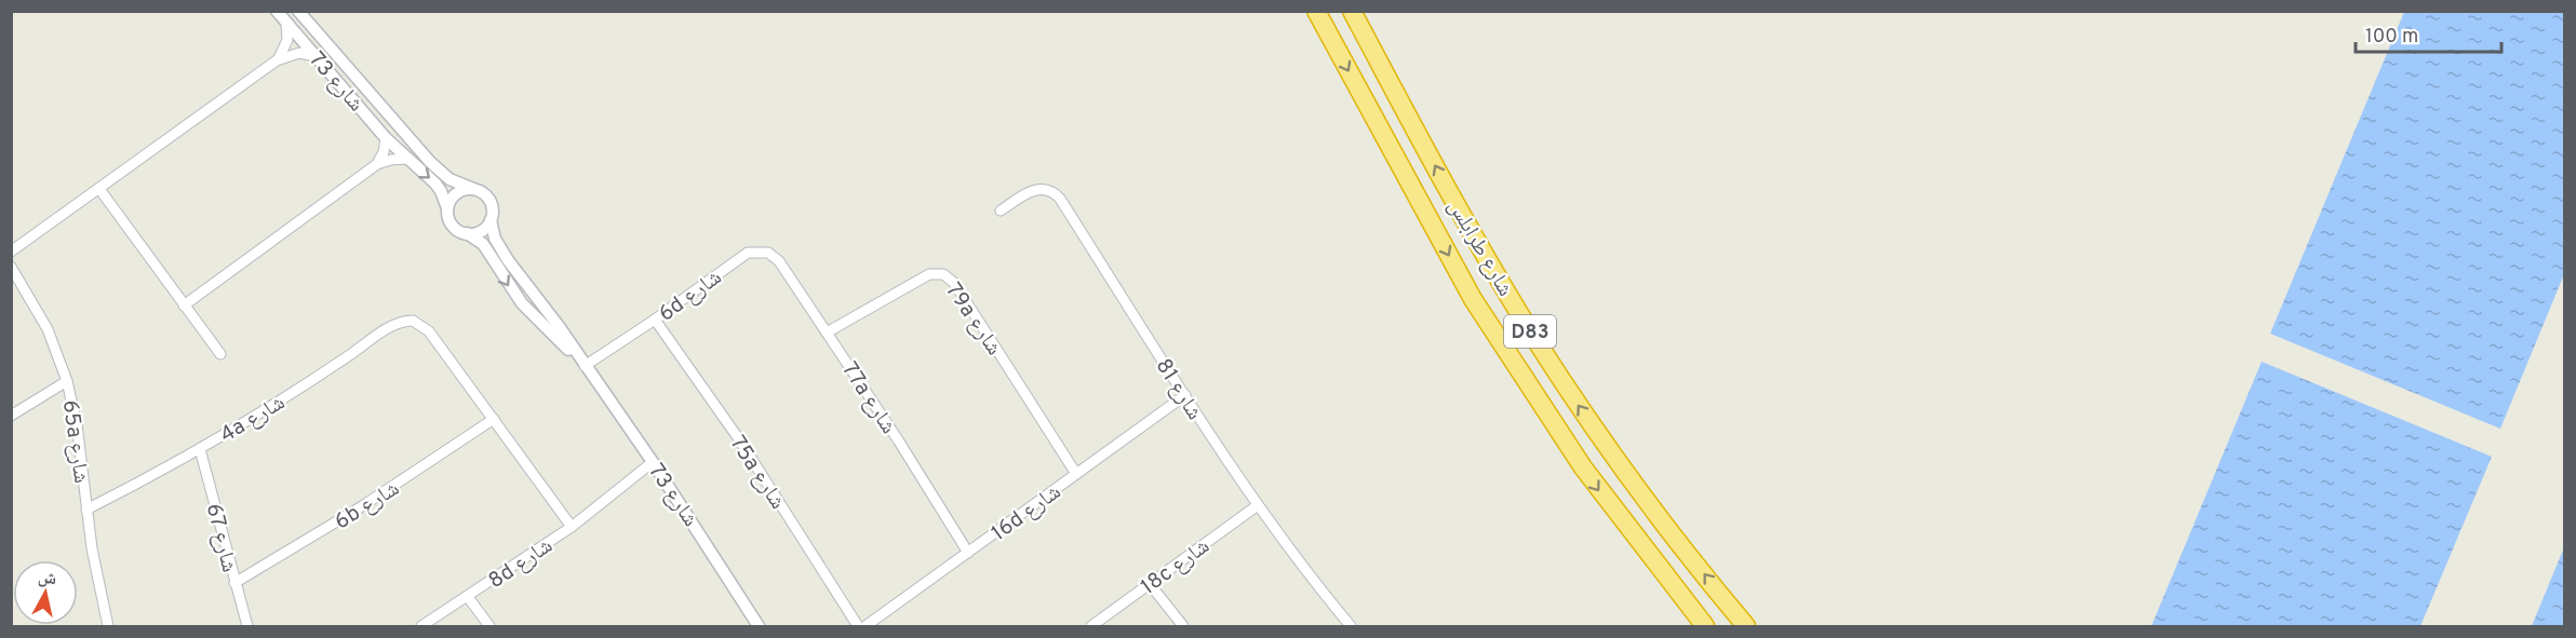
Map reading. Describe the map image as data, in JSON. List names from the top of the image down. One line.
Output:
{"streets":{"highway":["شارع طرابلس","D83"],"street":["شارع 73","6d شارع","79a شارع","شارع 81","77a شارع","4a شارع","65a شارع","75a شارع","6b شارع","16d شارع","شارع 67","8d شارع","18c شارع"]},"crossings":[["شارع 73","6d شارع"],["شارع 73","8d شارع"],["6d شارع","77a شارع"],["6d شارع","75a شارع"],["79a شارع","77a شارع"],["79a شارع","16d شارع"],["شارع 81","16d شارع"],["شارع 81","18c شارع"],["77a شارع","16d شارع"],["4a شارع","65a شارع"],["4a شارع","6b شارع"],["4a شارع","شارع 67"],["6b شارع","شارع 67"]],"scale_bar":"100 m","north":"top"}
